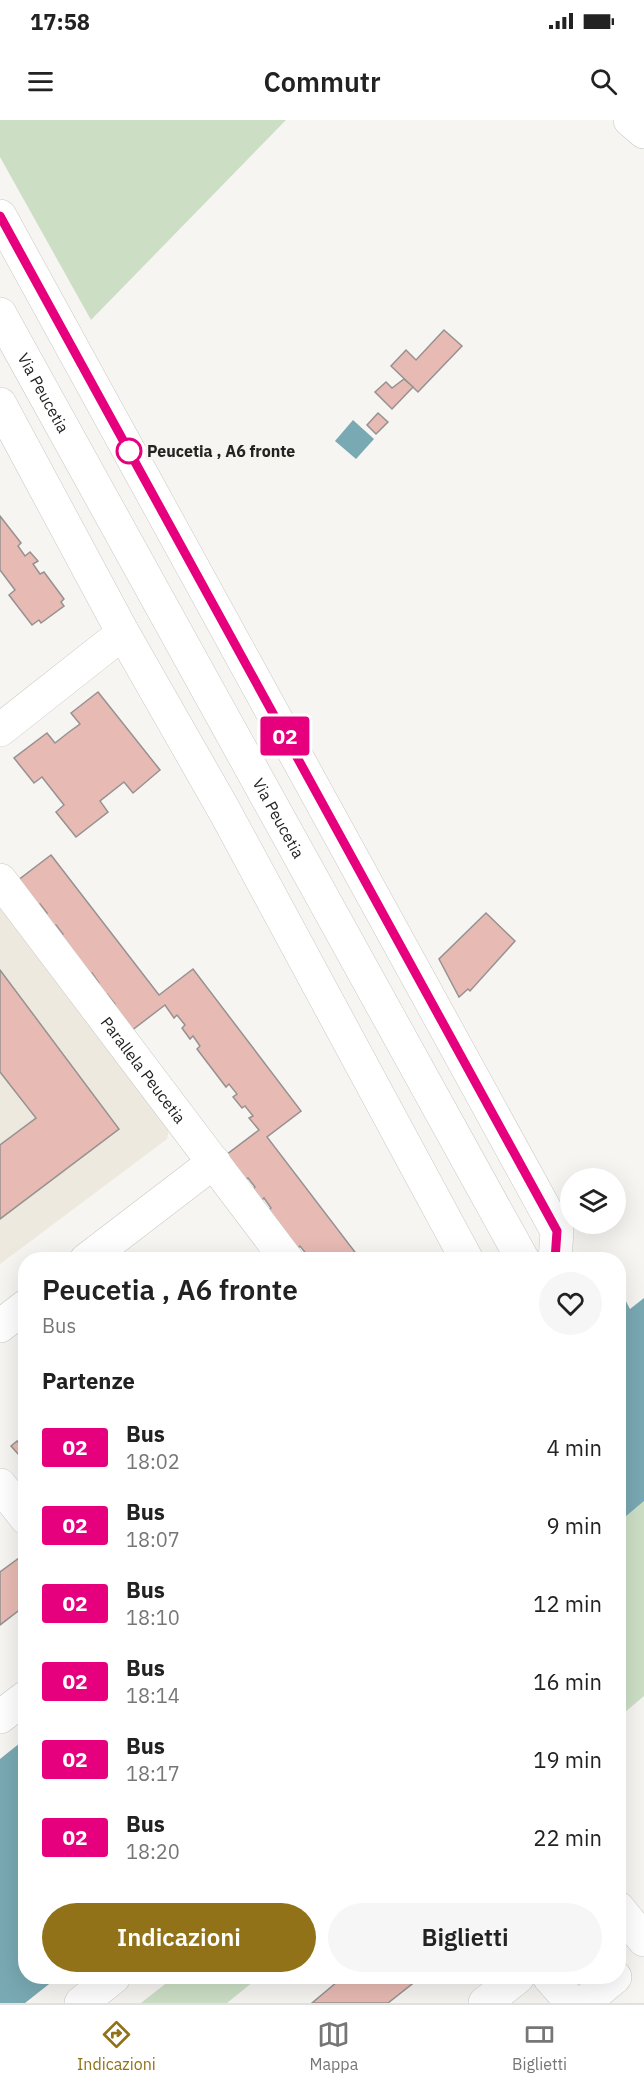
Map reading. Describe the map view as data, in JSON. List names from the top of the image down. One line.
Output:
{"streets":{"street":["Via Peucetia","Parallela Peucetia"]},"places":["Peucetia , A6 fronte"],"lines":["bus line 02"],"page":{"status":"17:58","header":"Commutr","on_map":"02","heading":[["Peucetia , A6 fronte","Bus"],"Partenze"],"list":[{"mark":"02","name":"Bus","note":"18:02","value":"4 min"},{"mark":"02","name":"Bus","note":"18:07","value":"9 min"},{"mark":"02","name":"Bus","note":"18:10","value":"12 min"},{"mark":"02","name":"Bus","note":"18:14","value":"16 min"},{"mark":"02","name":"Bus","note":"18:17","value":"19 min"},{"mark":"02","name":"Bus","note":"18:20","value":"22 min"}],"buttons":["Indicazioni","Biglietti"],"tabs":["Indicazioni","Mappa","Biglietti"]}}
